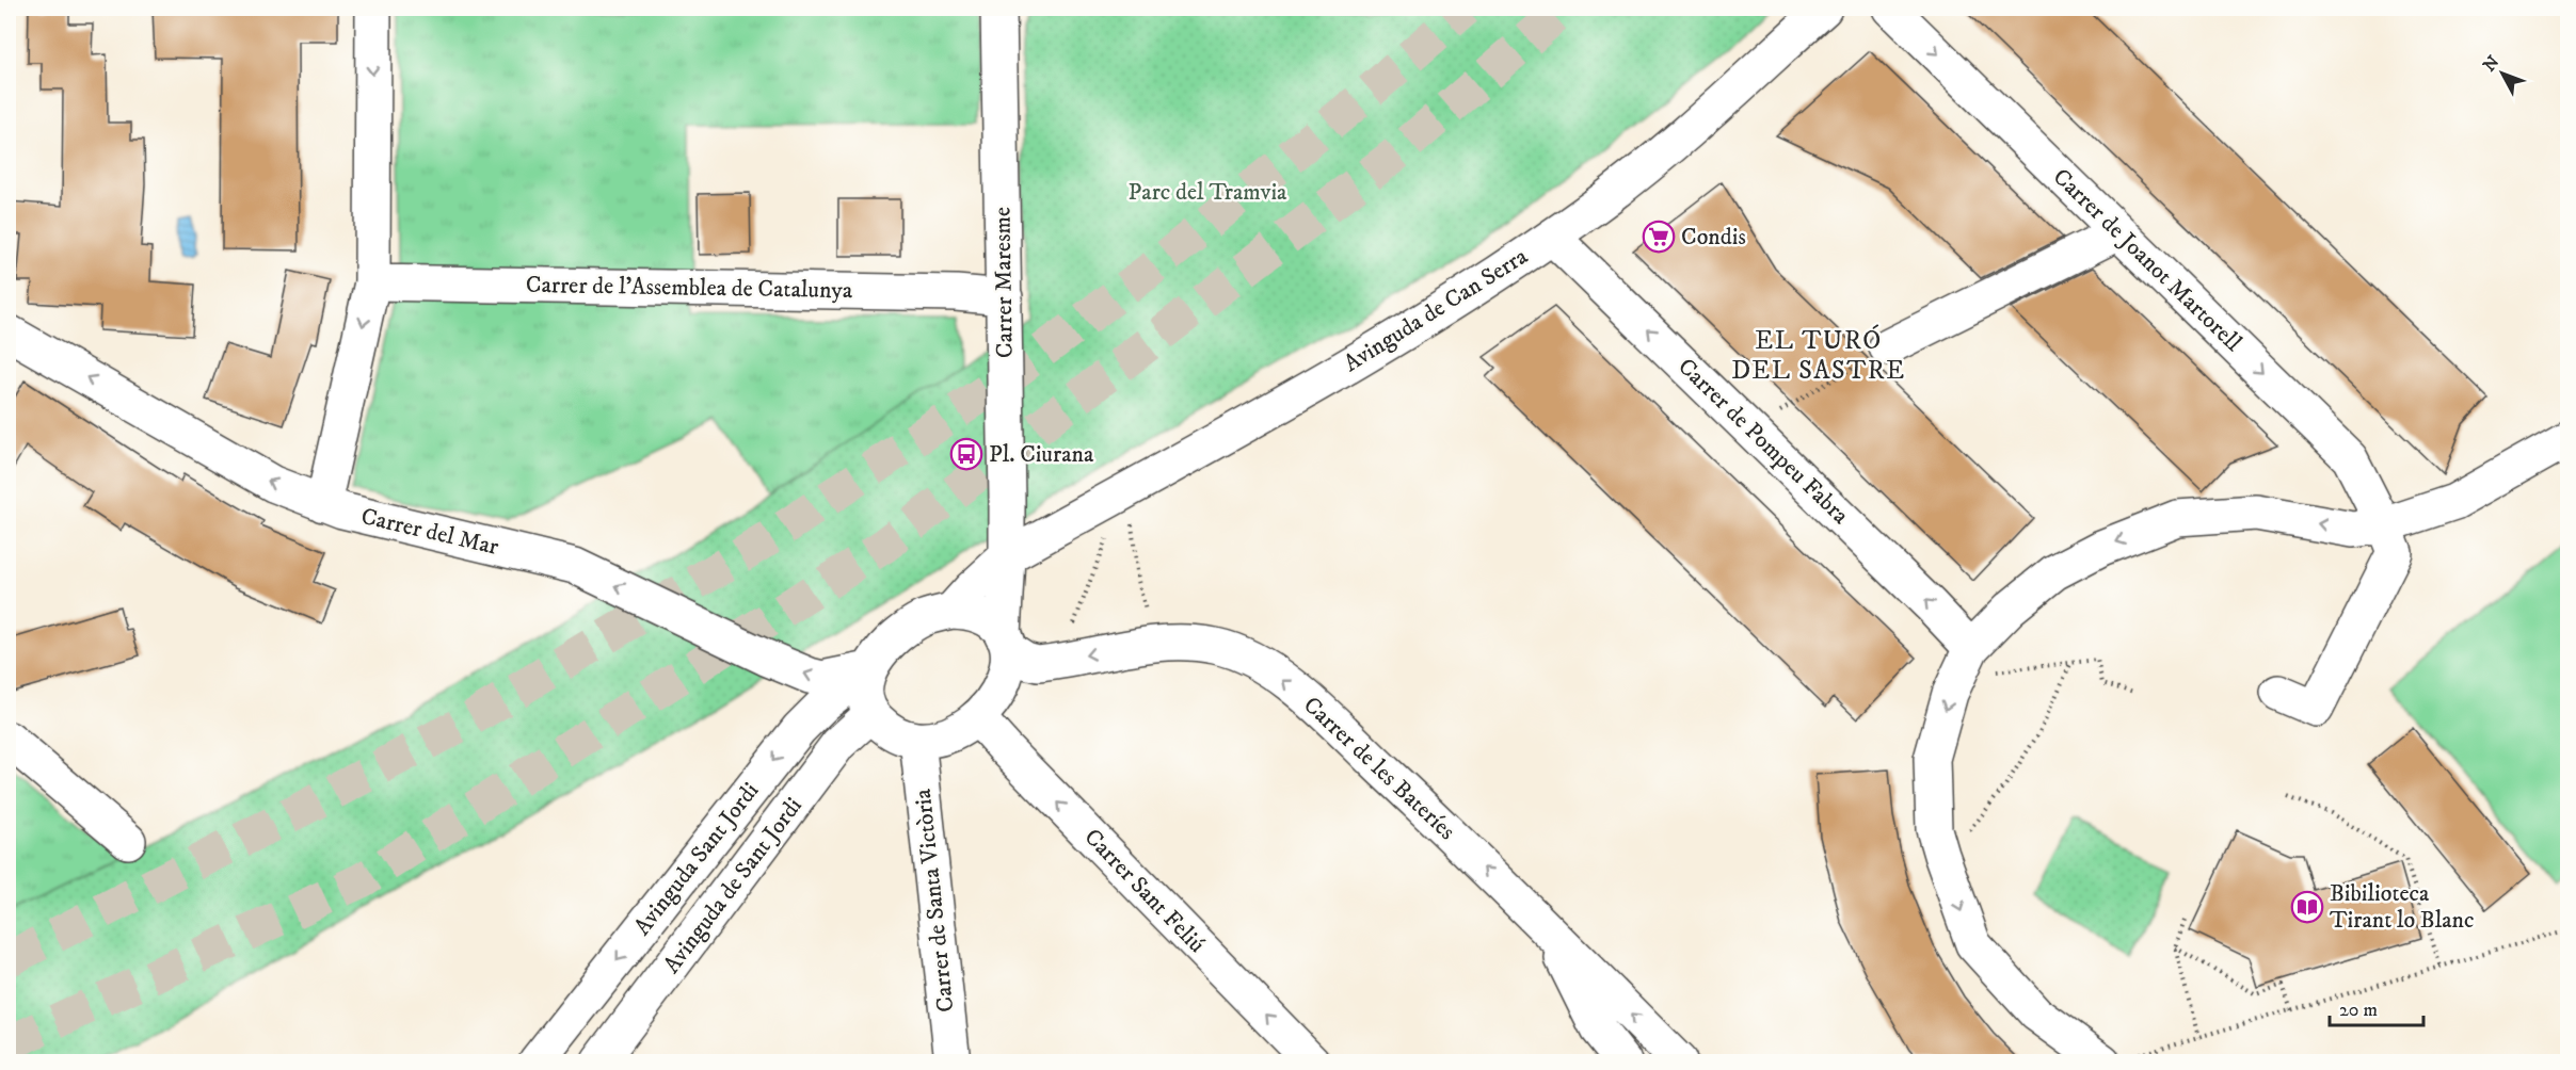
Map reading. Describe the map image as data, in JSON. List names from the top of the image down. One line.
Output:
{"streets":{"street":["Carrer de Joanot Martorell","Carrer Maresme","Carrer de l'Assemblea de Catalunya","Avinguda de Can Serra","Carrer de Pompeu Fabra","Carrer del Mar","Carrer de les Bateríes","Avinguda Sant Jordi","Avinguda de Sant Jordi","Carrer Sant Feliú","Carrer de Santa Victòria"]},"crossings":[["Carrer Maresme","Carrer de l'Assemblea de Catalunya"],["Carrer Maresme","Avinguda de Can Serra"],["Carrer Maresme","Carrer del Mar"],["Carrer Maresme","Carrer de les Bateríes"],["Carrer Maresme","Avinguda Sant Jordi"],["Carrer Maresme","Avinguda de Sant Jordi"],["Carrer Maresme","Carrer Sant Feliú"],["Carrer Maresme","Carrer de Santa Victòria"],["Avinguda de Can Serra","Carrer de Pompeu Fabra"],["Carrer del Mar","Carrer de les Bateríes"],["Carrer del Mar","Avinguda Sant Jordi"],["Carrer del Mar","Avinguda de Sant Jordi"],["Carrer del Mar","Carrer Sant Feliú"],["Carrer del Mar","Carrer de Santa Victòria"],["Carrer de les Bateríes","Avinguda Sant Jordi"],["Carrer de les Bateríes","Avinguda de Sant Jordi"],["Carrer de les Bateríes","Carrer Sant Feliú"],["Carrer de les Bateríes","Carrer de Santa Victòria"],["Avinguda Sant Jordi","Avinguda de Sant Jordi"],["Avinguda Sant Jordi","Carrer Sant Feliú"],["Avinguda Sant Jordi","Carrer de Santa Victòria"],["Avinguda de Sant Jordi","Carrer Sant Feliú"],["Avinguda de Sant Jordi","Carrer de Santa Victòria"],["Carrer Sant Feliú","Carrer de Santa Victòria"]],"one_way":["Carrer de Joanot Martorell","Carrer de Pompeu Fabra","Carrer del Mar","Carrer de les Bateríes","Avinguda Sant Jordi","Carrer Sant Feliú"],"districts":["EL TURÓ DEL SASTRE"],"parks":["Parc del Tramvia"],"places":{"supermarket":["Condis"],"bus stop":["Pl. Ciurana"],"library":["Bibilioteca Tirant lo Blanc"]},"scale_bar":"20 m","north":"top left"}
